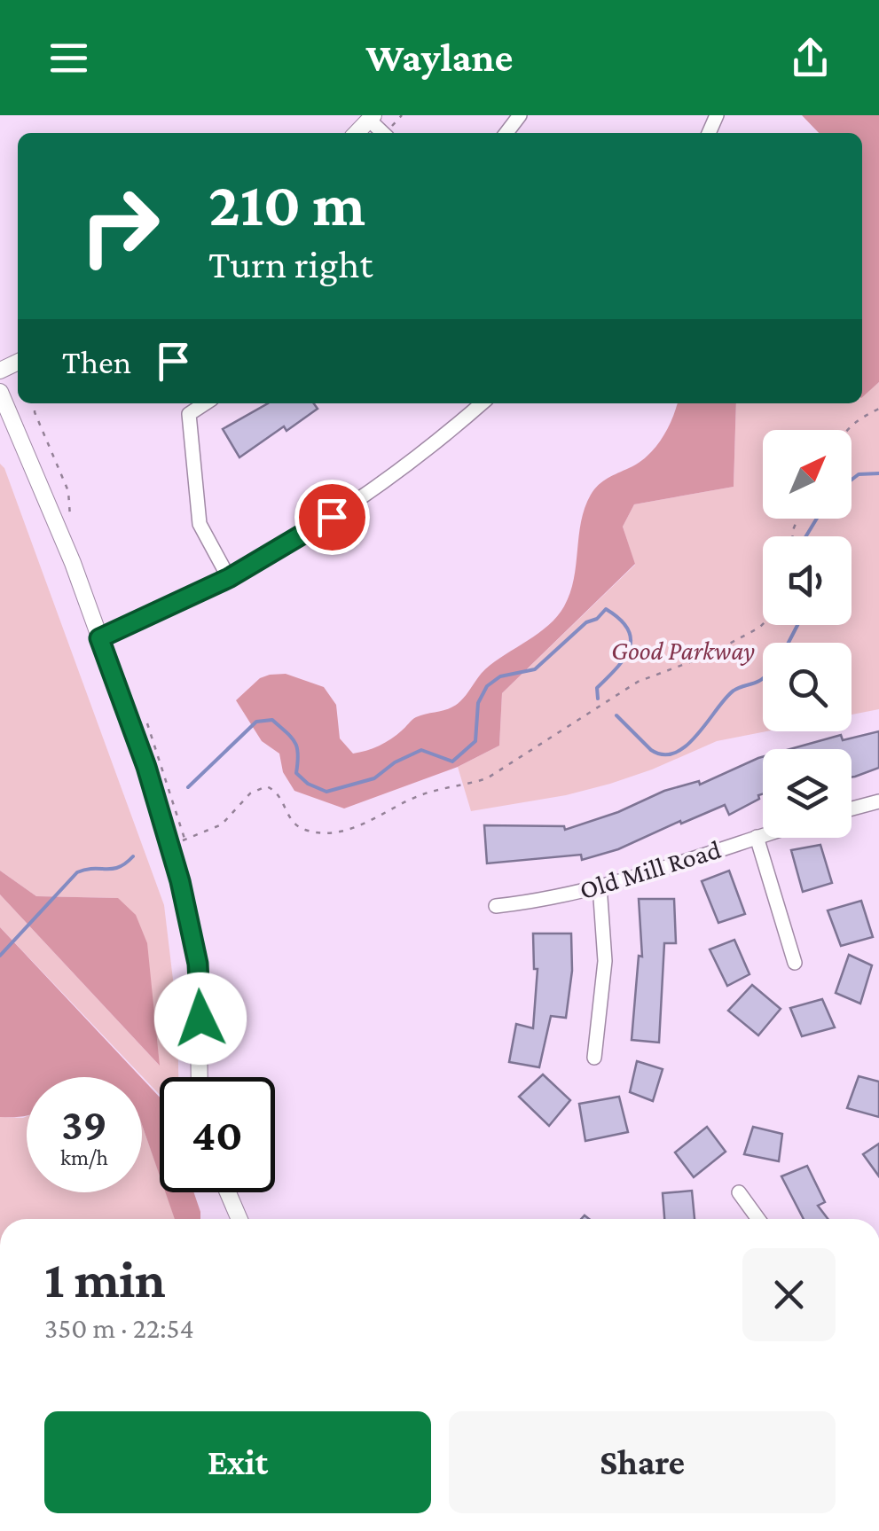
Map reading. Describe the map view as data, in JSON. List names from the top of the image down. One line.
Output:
{"streets":{"street":["Old Mill Road"]},"parks":["Good Parkway"],"north":"top right","page":{"header":"Waylane","turn":["210 m","Turn right"],"then":"Then","speed":"39 km/h","limit":"40","heading":["1 min","350 m · 22:54"],"buttons":["Exit","Share"]}}
